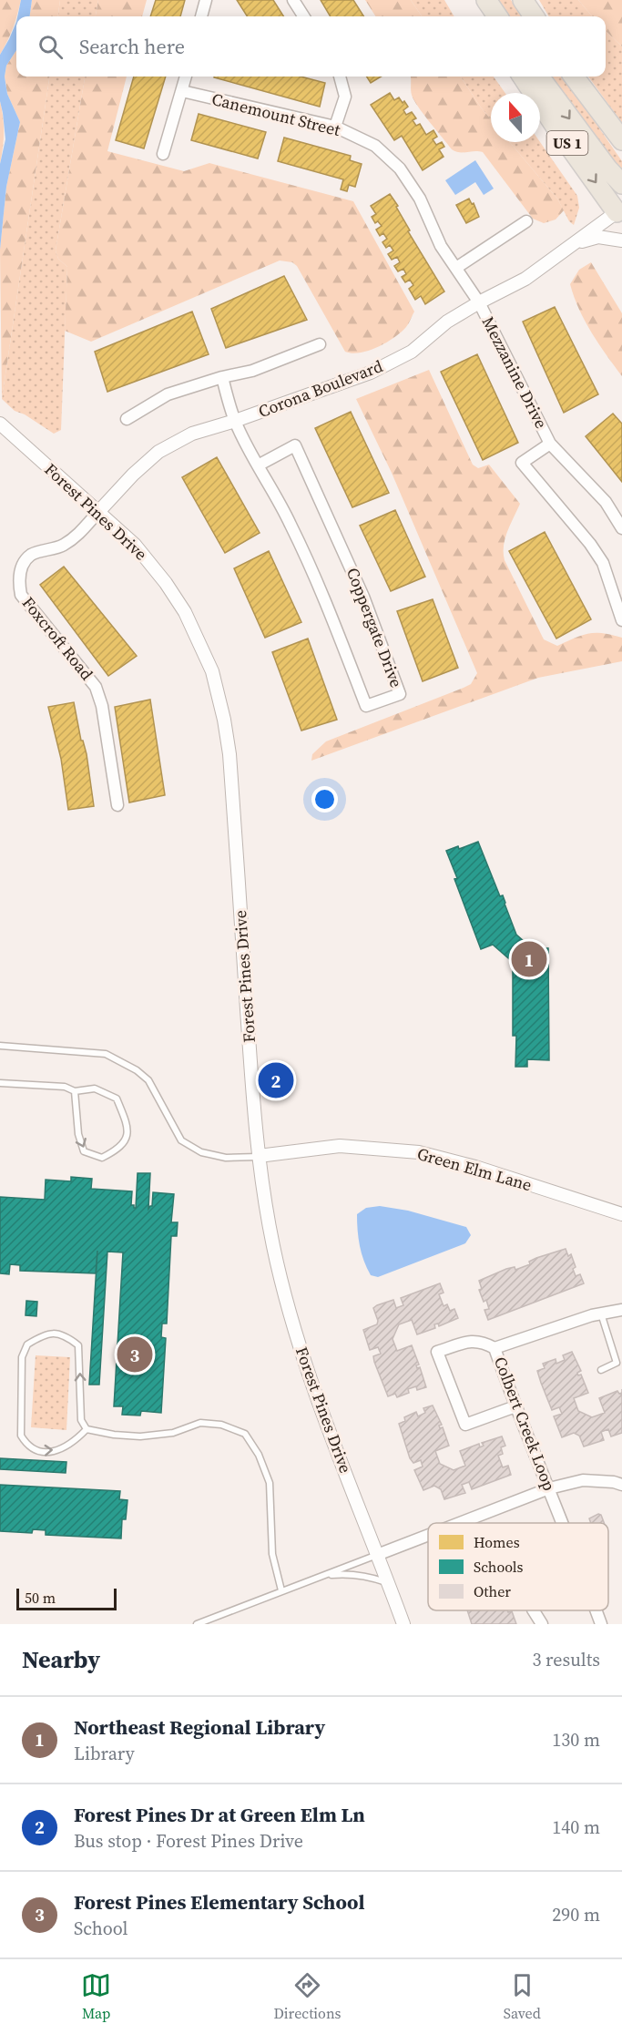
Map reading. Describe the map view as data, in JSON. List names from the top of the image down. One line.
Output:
{"streets":{"highway":["US 1"],"street":["Canemount Street","Mezzanine Drive","Corona Boulevard","Forest Pines Drive","Coppergate Drive","Foxcroft Road","Green Elm Lane","Colbert Creek Loop"]},"crossings":[["Canemount Street","Mezzanine Drive"],["Canemount Street","Corona Boulevard"],["US 1","Corona Boulevard"],["Mezzanine Drive","Corona Boulevard"],["Corona Boulevard","Forest Pines Drive"],["Corona Boulevard","Coppergate Drive"],["Corona Boulevard","Foxcroft Road"],["Forest Pines Drive","Foxcroft Road"],["Forest Pines Drive","Green Elm Lane"]],"legend":["Homes","Schools","Other"],"scale_bar":"50 m","north":"top","page":{"search":"Search here","pins":["1","2","3"],"scale":"50 m","heading":["Nearby","3 results"],"list":[{"mark":"1","name":"Northeast Regional Library","note":"Library","value":"130 m"},{"mark":"2","name":"Forest Pines Dr at Green Elm Ln","note":"Bus stop · Forest Pines Drive","value":"140 m"},{"mark":"3","name":"Forest Pines Elementary School","note":"School","value":"290 m"}],"nav":["Map","Directions","Saved"]}}
